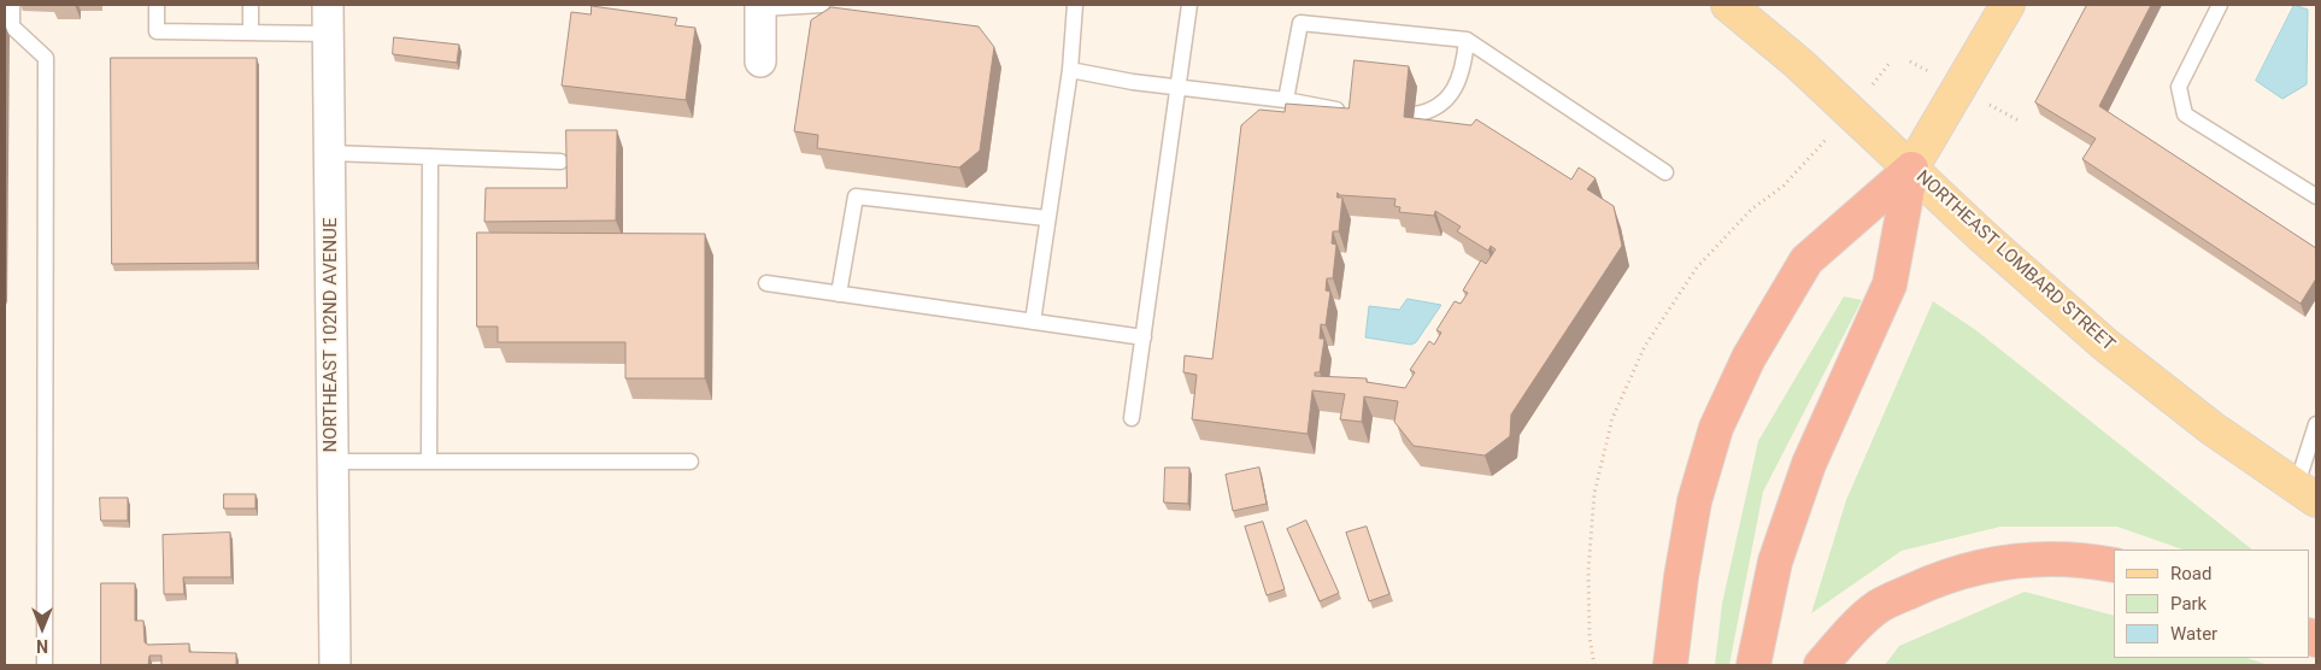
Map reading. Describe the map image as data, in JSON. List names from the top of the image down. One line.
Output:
{"streets":{"main road":["NORTHEAST LOMBARD STREET"],"street":["NORTHEAST 102ND AVENUE"]},"legend":["Road","Park","Water"],"north":"bottom"}
